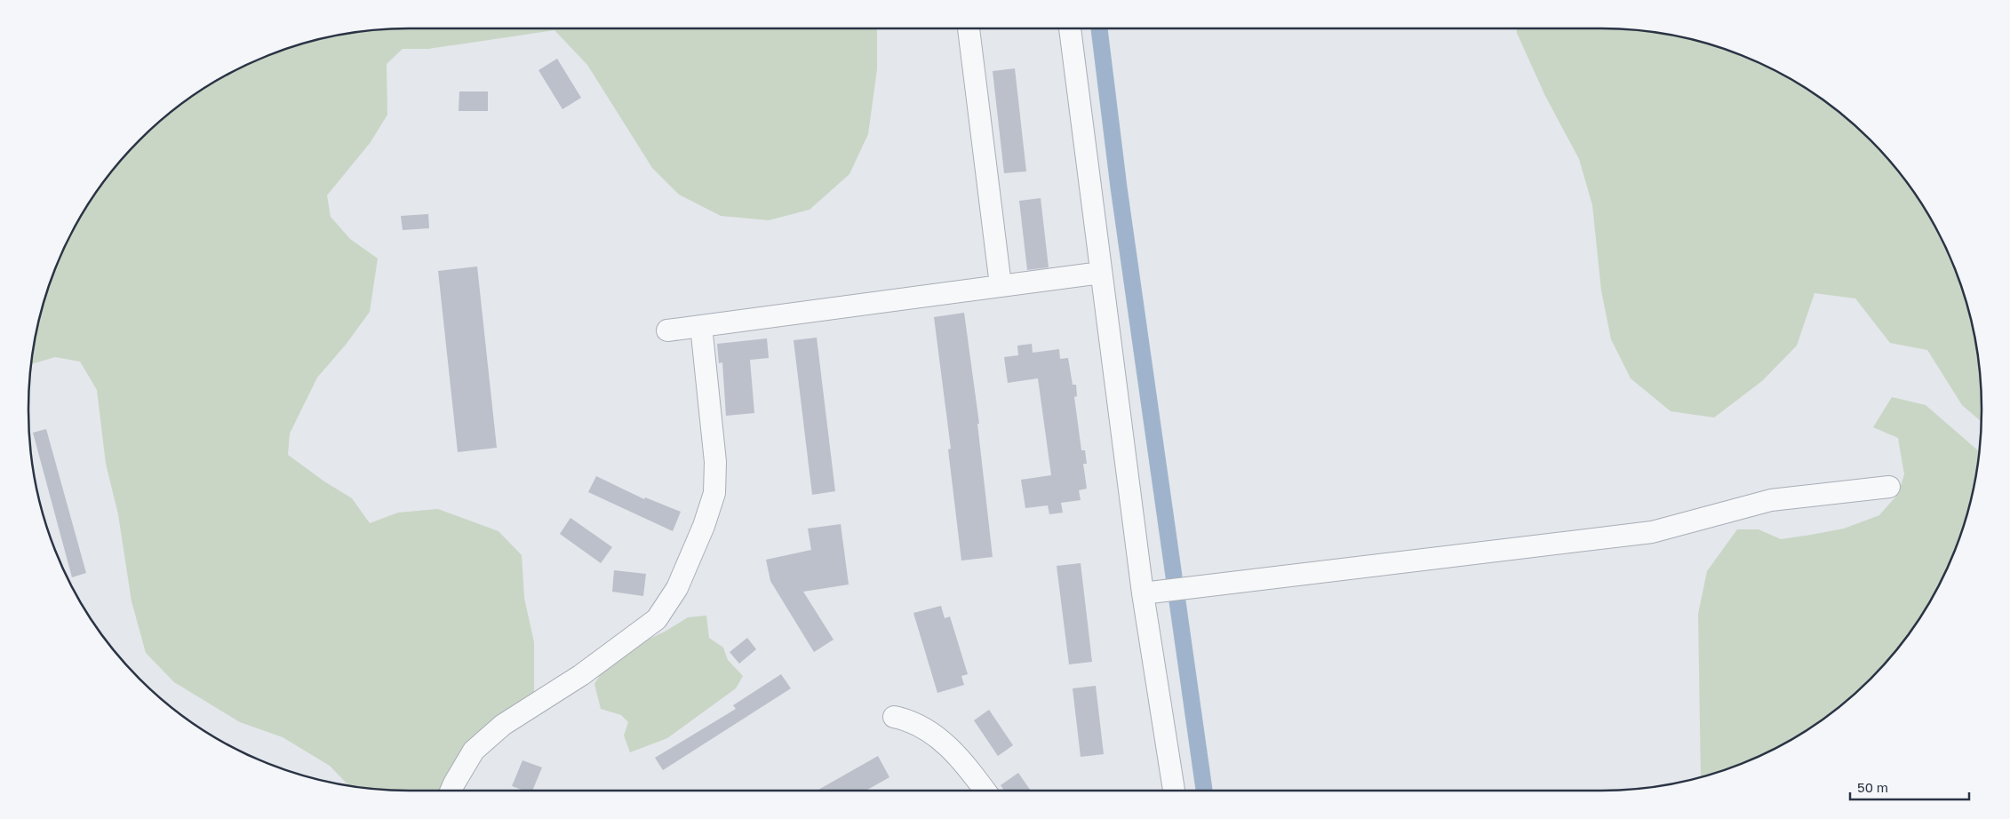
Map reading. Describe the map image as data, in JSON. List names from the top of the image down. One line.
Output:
{"scale_bar":"50 m"}
